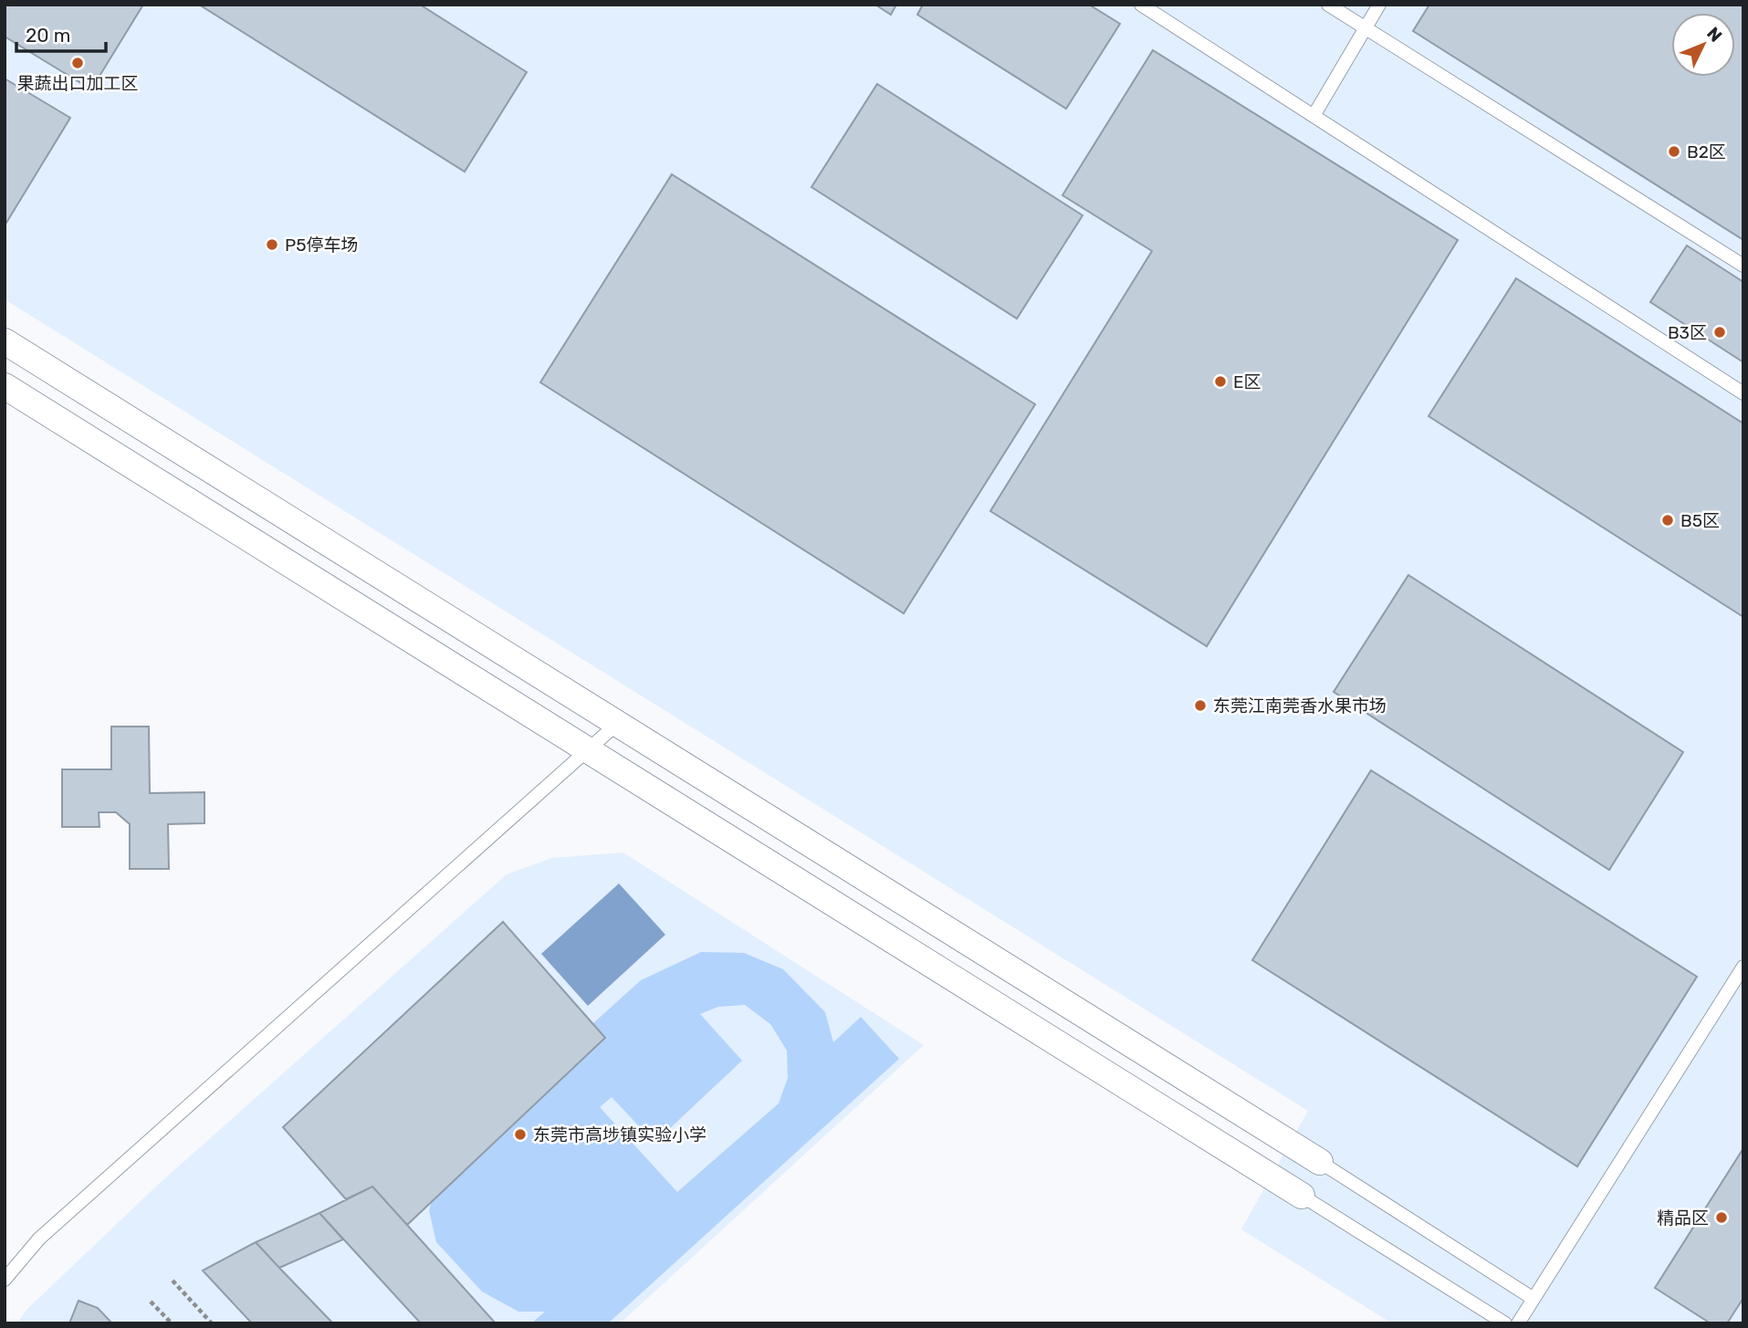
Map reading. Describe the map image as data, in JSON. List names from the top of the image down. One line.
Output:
{"places":["果蔬出口加工区","B2区","P5停车场","B3区","E区","B5区","东莞江南莞香水果市场","东莞市高埗镇实验小学","精品区"],"scale_bar":"20 m","north":"top right"}
